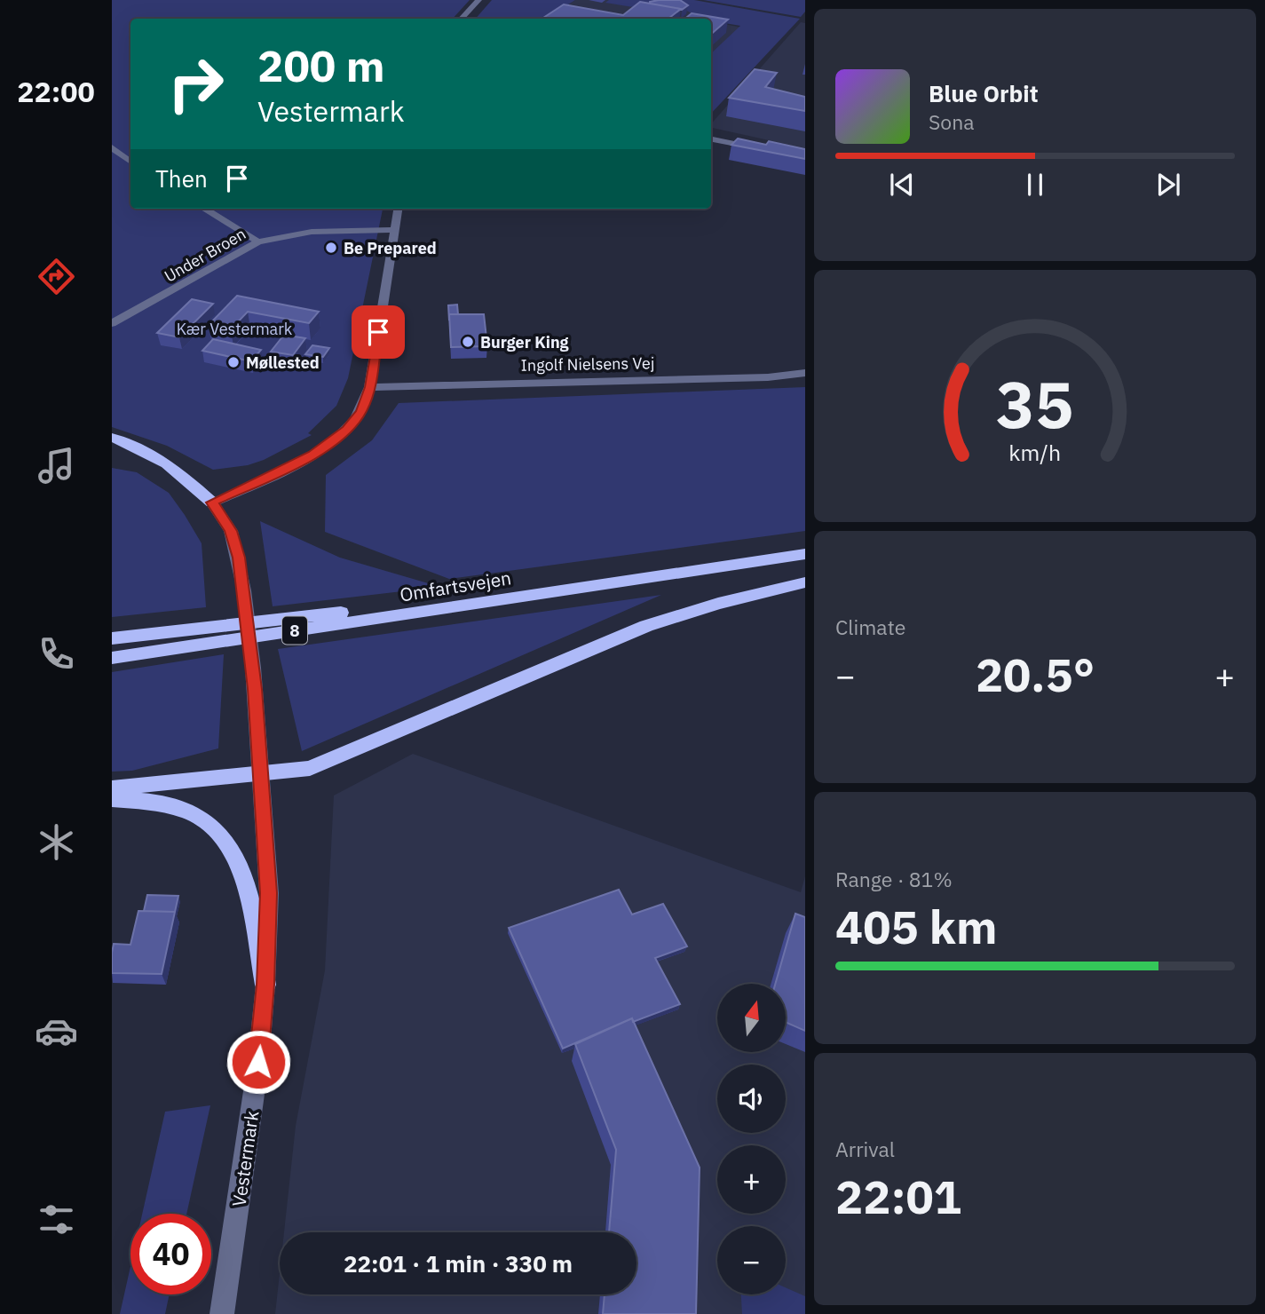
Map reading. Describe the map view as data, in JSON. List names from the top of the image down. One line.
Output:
{"streets":{"highway":["Omfartsvejen","8"],"street":["Under Broen","Ingolf Nielsens Vej","Vestermark"]},"parks":["Kær Vestermark"],"places":["Be Prepared","Burger King","Møllested"],"north":"top","page":{"tabs":"22:00","turn":["200 m","Vestermark"],"song":["Blue Orbit","Sona"],"then":"Then","tile":["Climate",["Range · 81%","405 km"],["Arrival","22:01"]],"heat":["−","20.5°","+"],"map_buttons":["+","−"],"limit":"40","trip":"22:01 · 1 min · 330 m","gauge":["35","km/h"]}}
